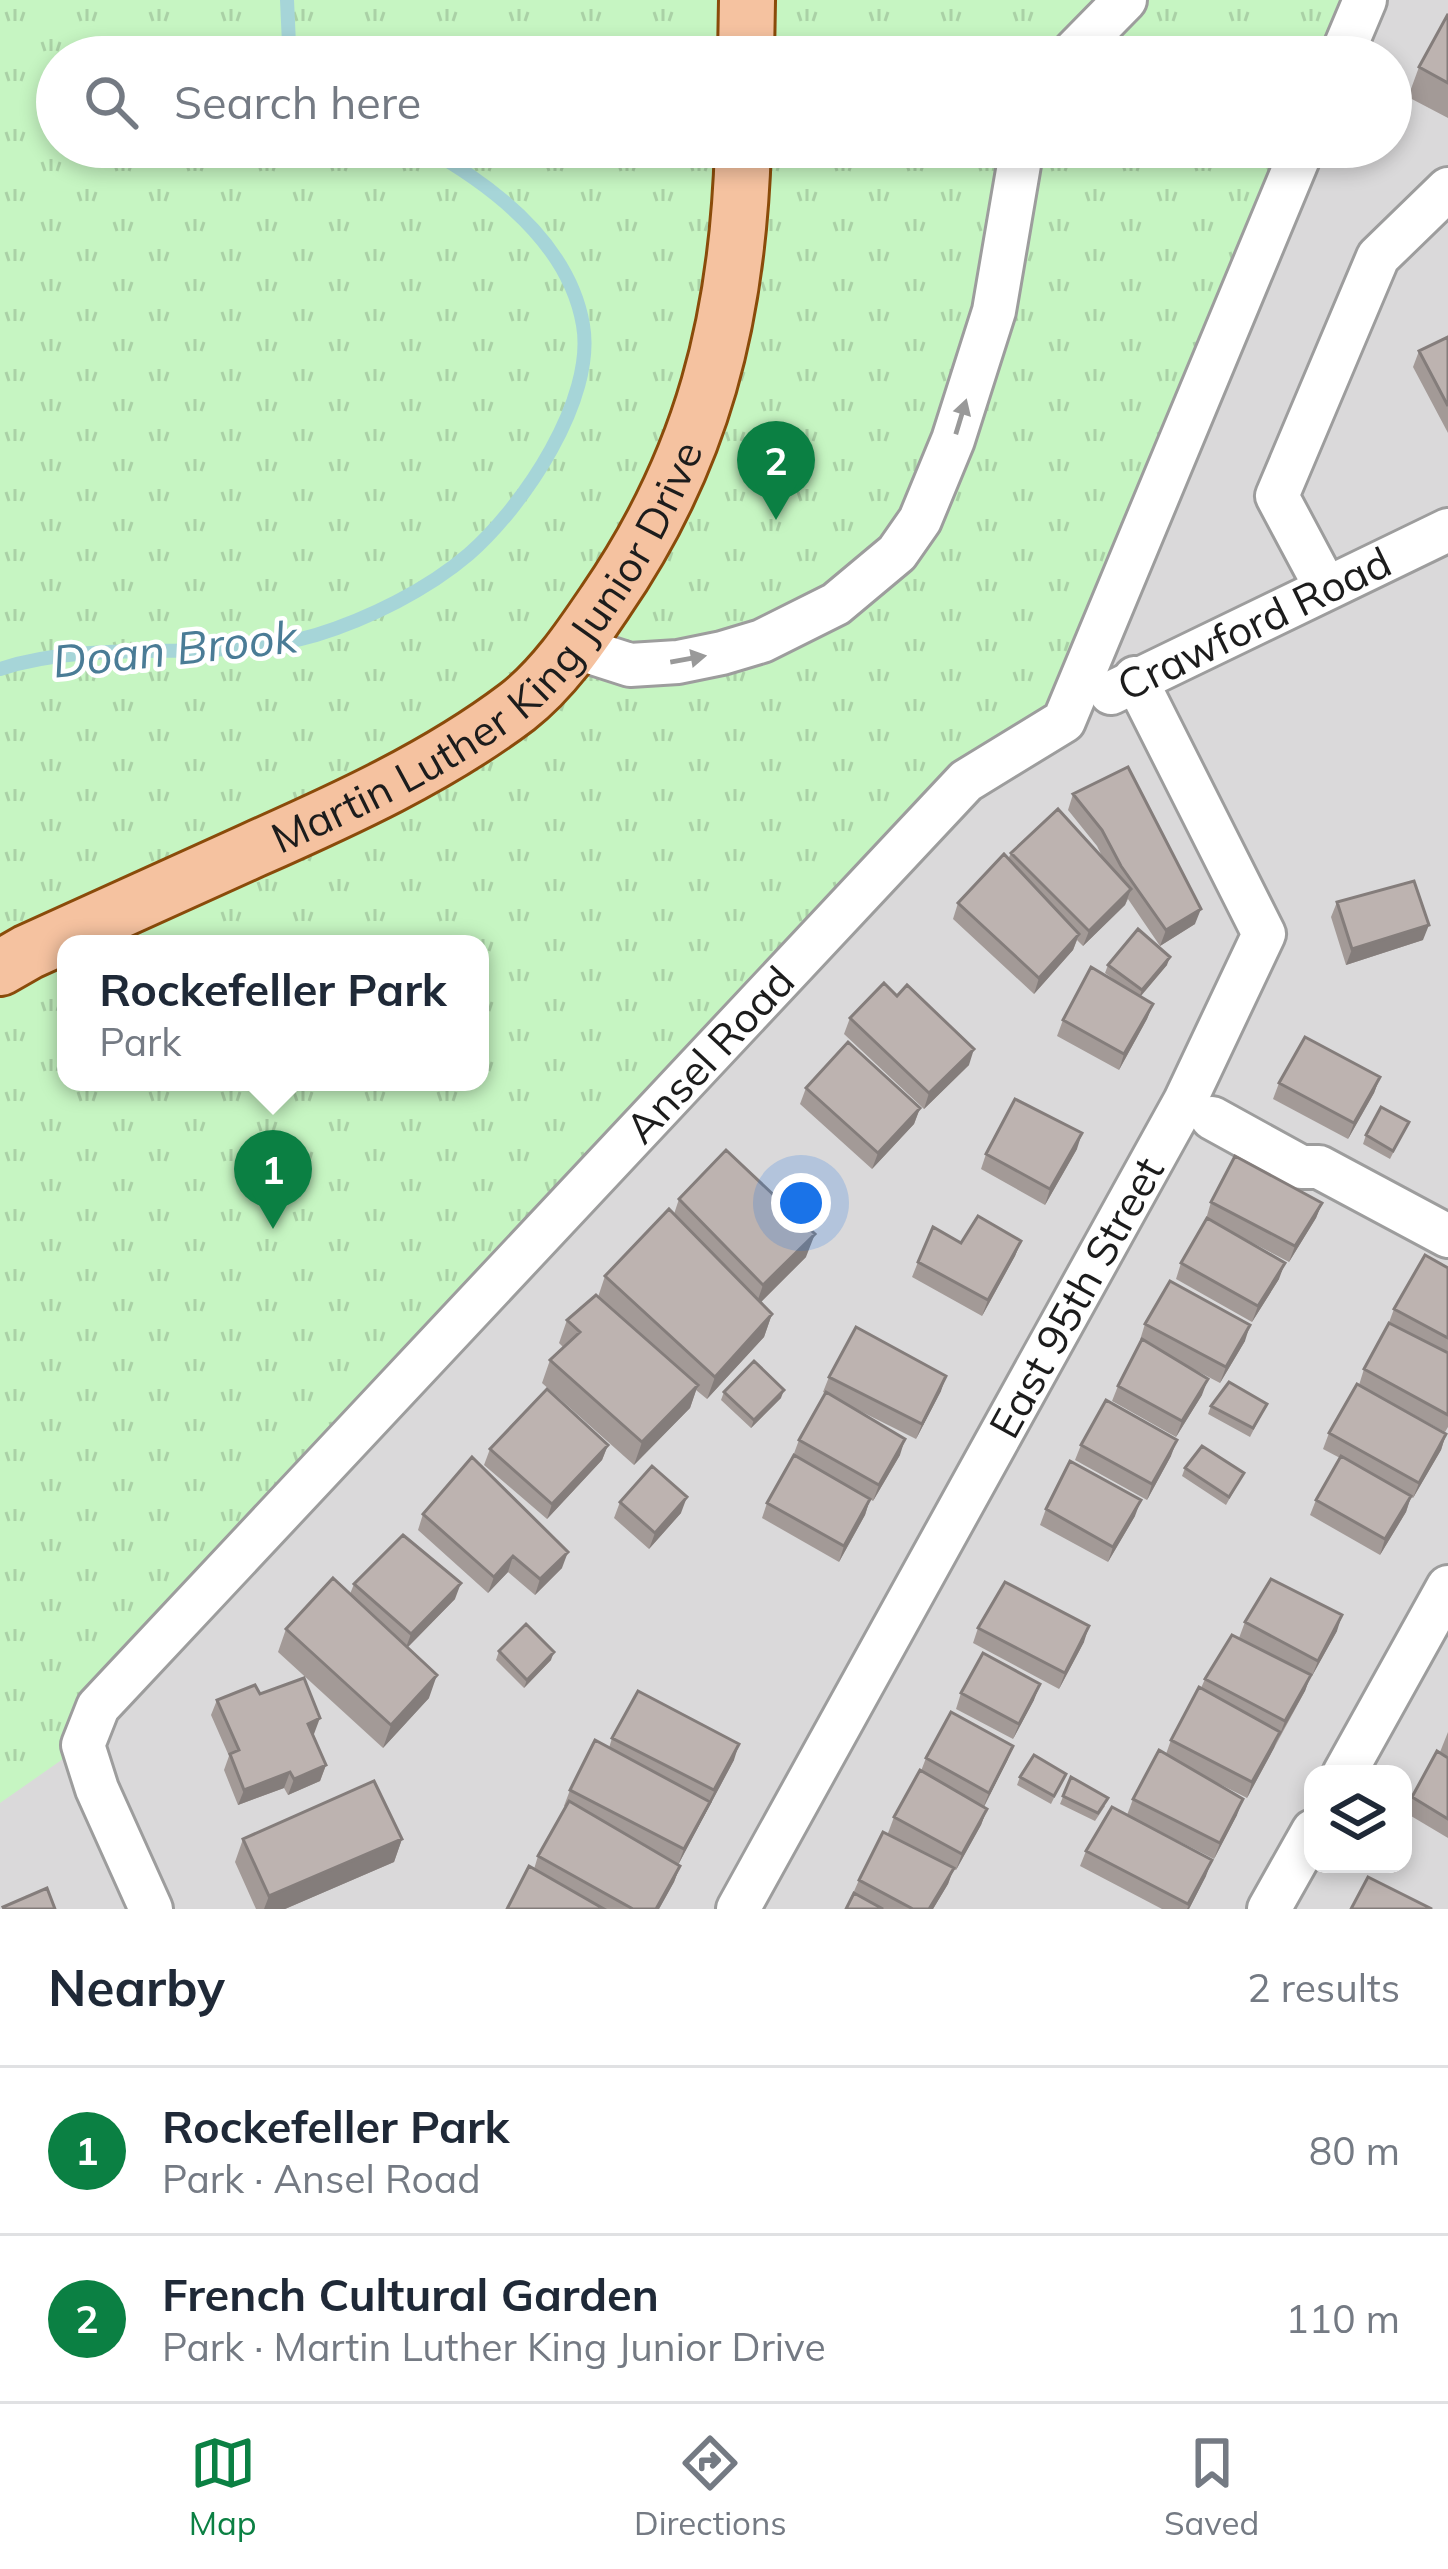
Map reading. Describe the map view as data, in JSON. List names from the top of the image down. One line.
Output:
{"streets":{"main road":["Martin Luther King Junior Drive"],"street":["Crawford Road","Ansel Road","East 95th Street"]},"crossings":[["Crawford Road","Ansel Road"],["Crawford Road","East 95th Street"]],"water":["Doan Brook"],"page":{"search":"Search here","pins":["2","1"],"popup":["Rockefeller Park","Park"],"heading":["Nearby","2 results"],"list":[{"mark":"1","name":"Rockefeller Park","note":"Park · Ansel Road","value":"80 m"},{"mark":"2","name":"French Cultural Garden","note":"Park · Martin Luther King Junior Drive","value":"110 m"}],"nav":["Map","Directions","Saved"]}}
